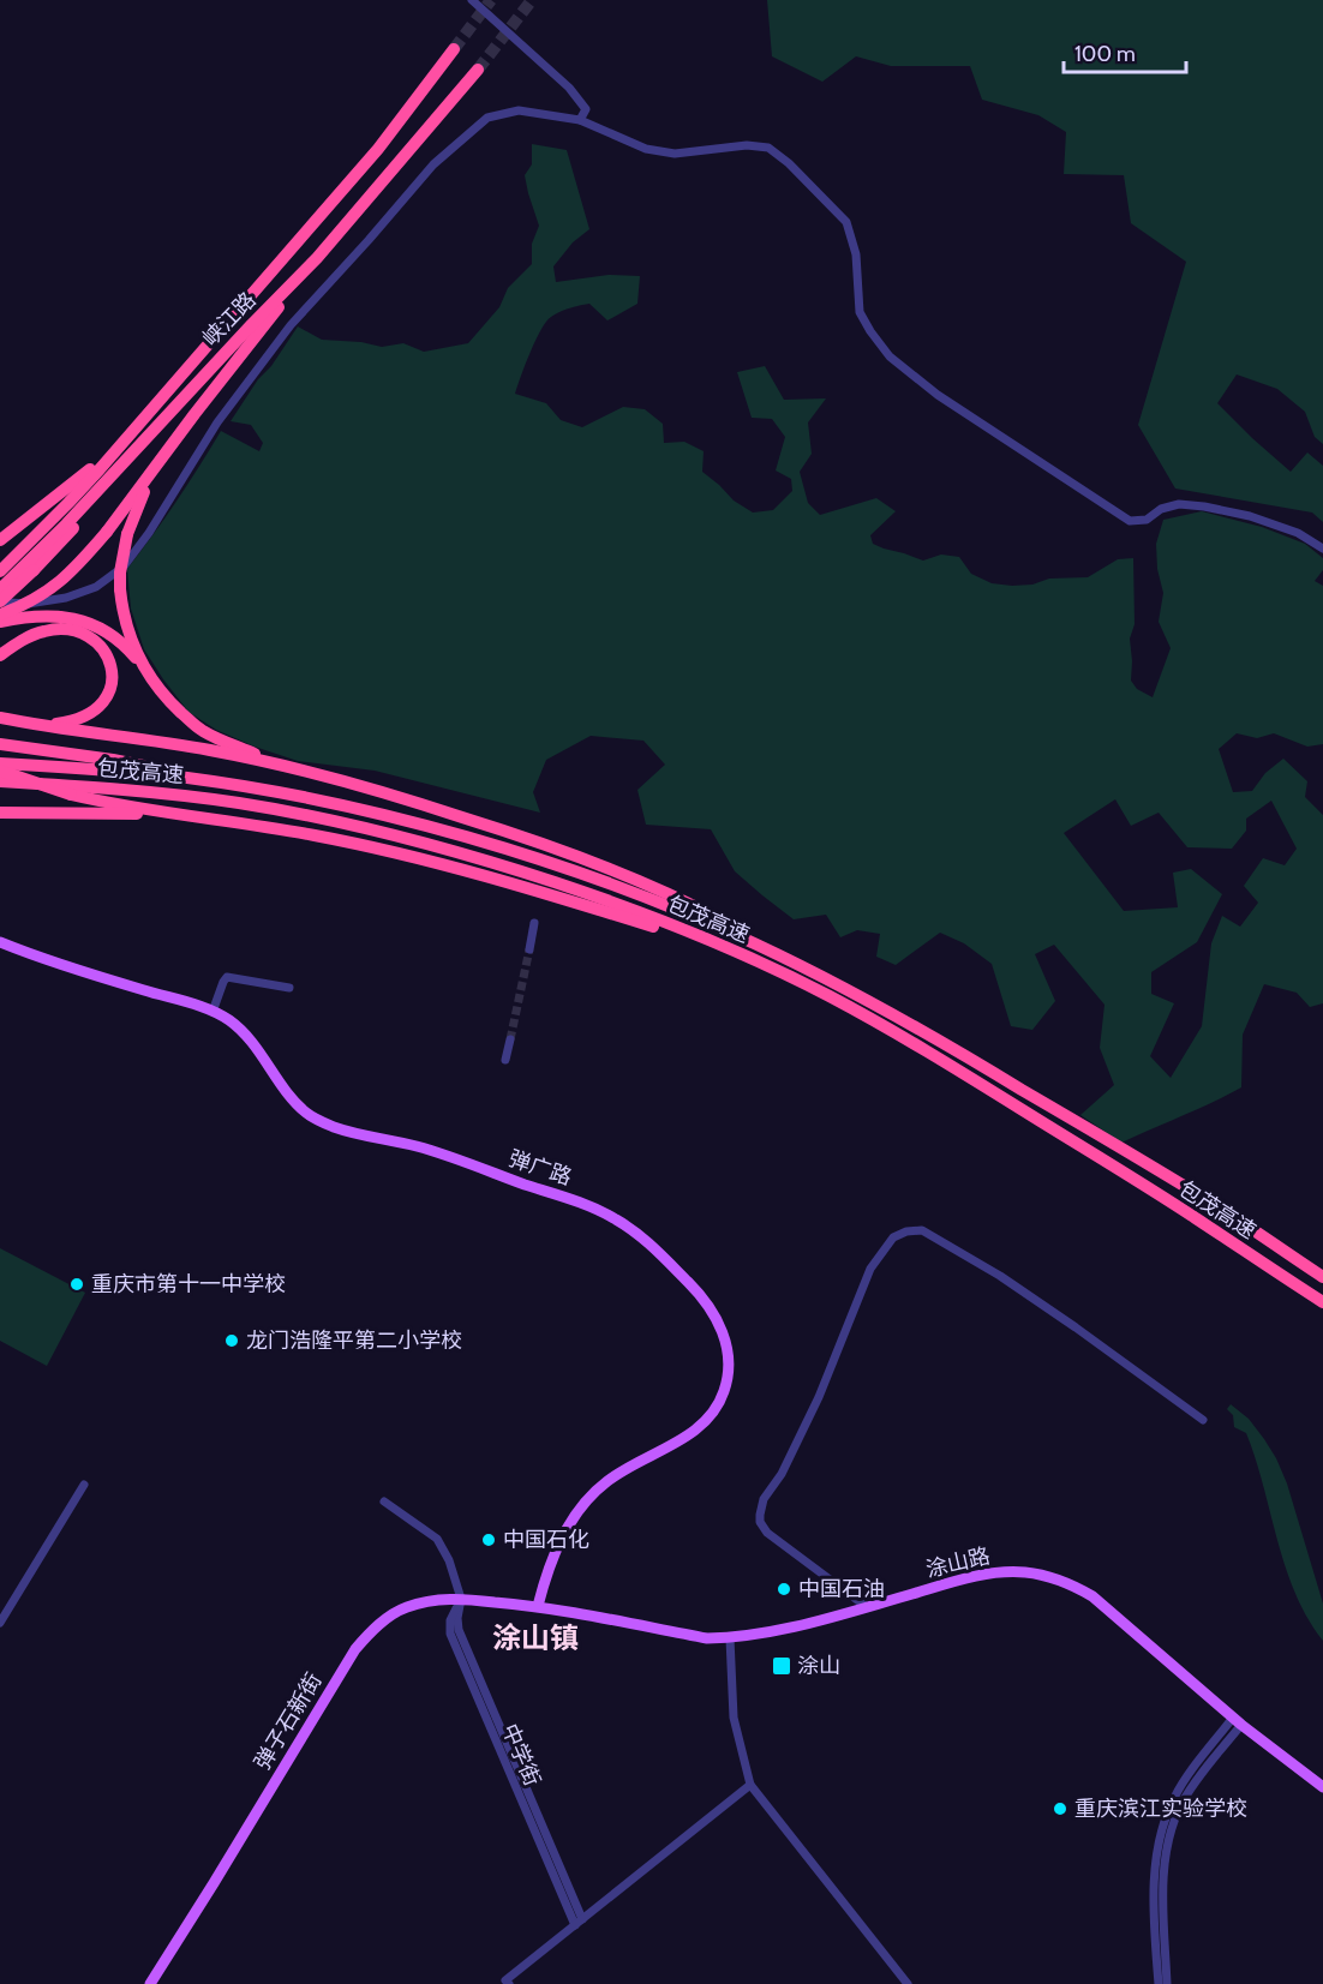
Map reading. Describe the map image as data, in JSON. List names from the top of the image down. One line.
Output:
{"streets":{"highway":["峡江路","包茂高速"],"main road":["弹广路","涂山路","弹子石新街"],"street":["中学街"]},"crossings":[["弹广路","涂山路"],["弹广路","弹子石新街"],["涂山路","弹子石新街"],["弹子石新街","中学街"]],"districts":["涂山镇"],"places":{"other":["重庆市第十一中学校","龙门浩隆平第二小学校","中国石化","中国石油","重庆滨江实验学校"],"transit":["涂山"]},"scale_bar":"100 m"}
